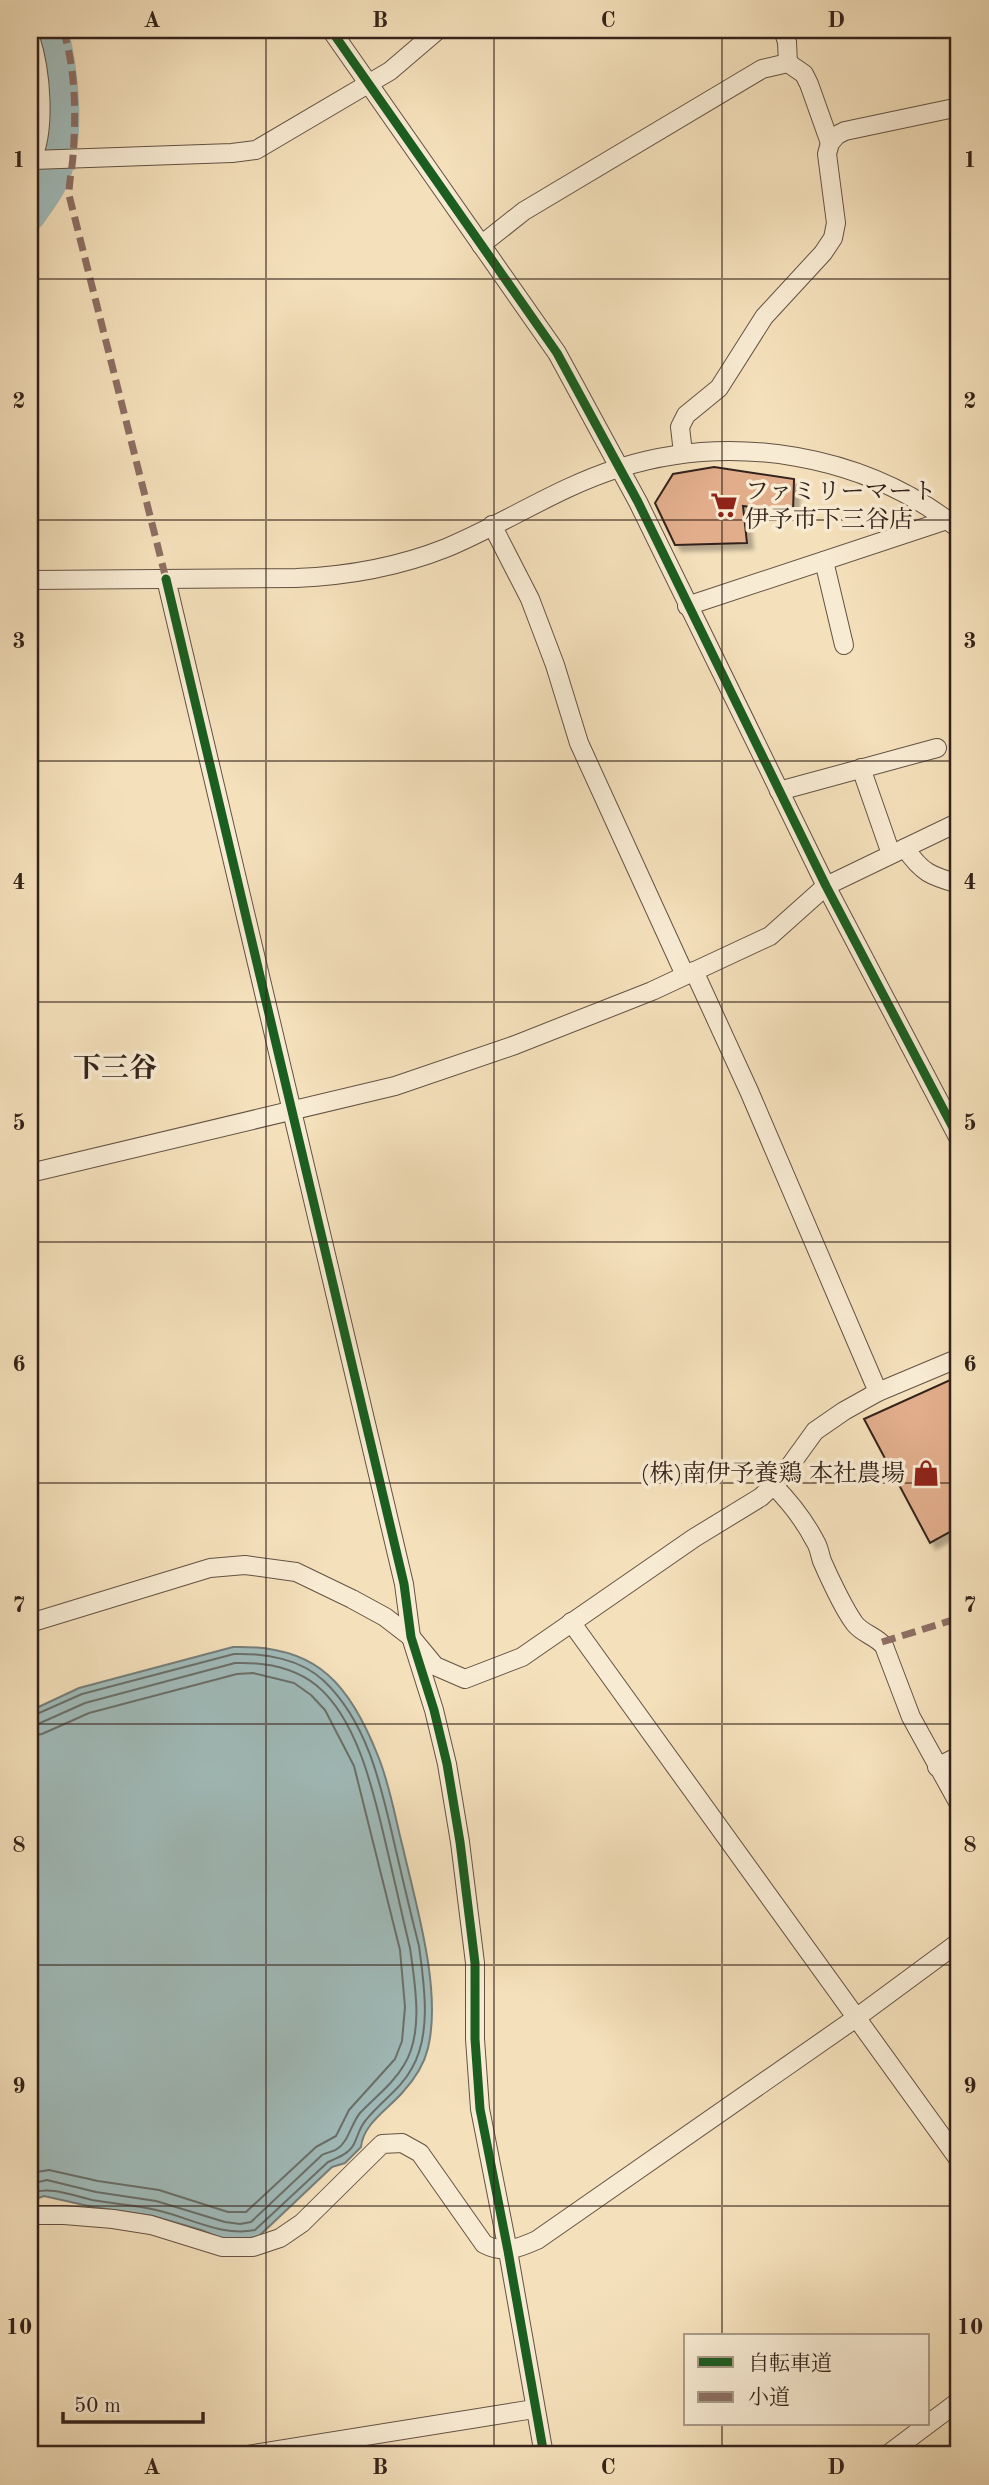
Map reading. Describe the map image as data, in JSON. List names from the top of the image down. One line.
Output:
{"districts":["下三谷"],"places":{"supermarket":["ファミリーマート 伊予市下三谷店"],"shop":["(株)南伊予養鶏 本社農場"]},"legend":["自転車道","小道"],"scale_bar":"50 m","grid":{"columns":["A","B","C","D"],"rows":["1","2","3","4","5","6","7","8","9","10"]}}
